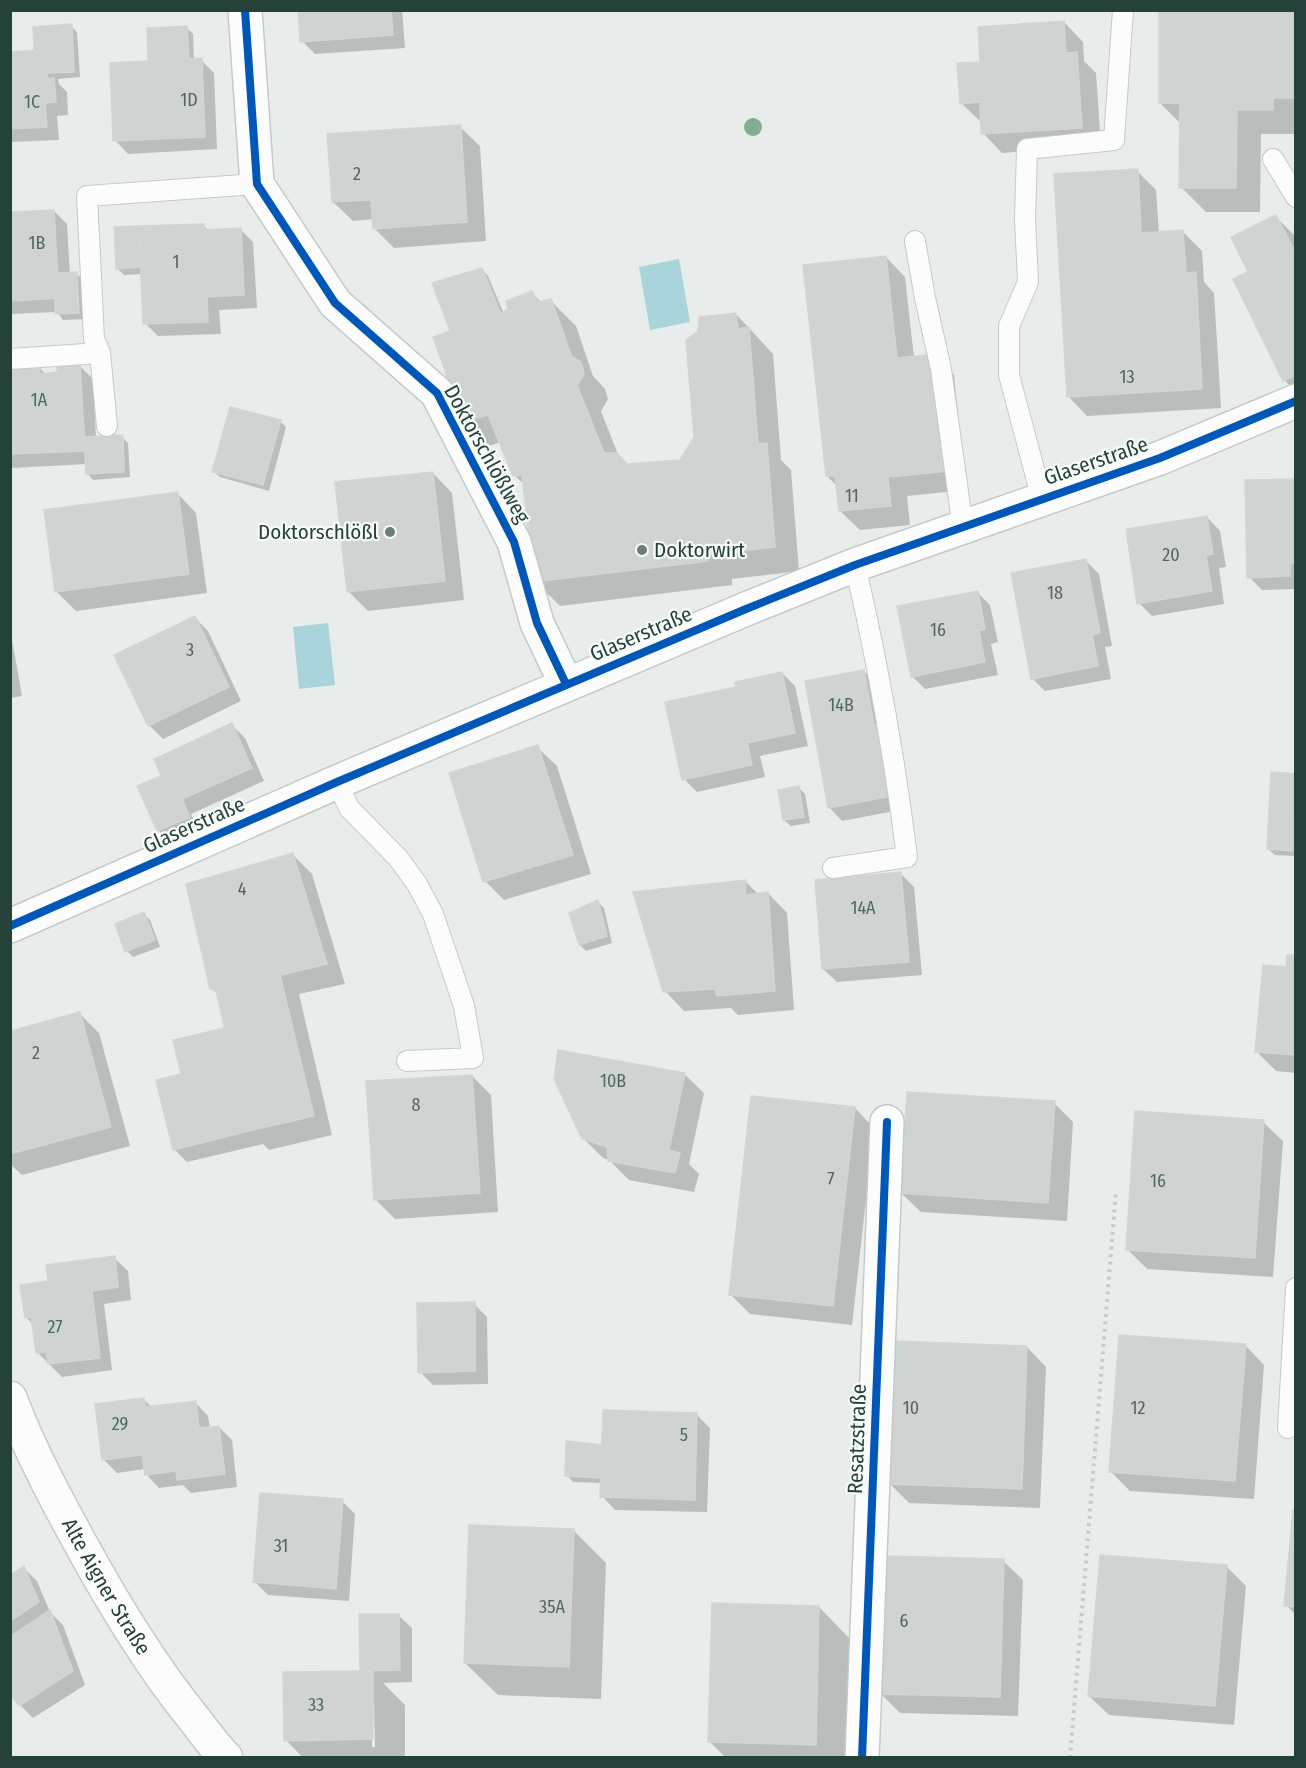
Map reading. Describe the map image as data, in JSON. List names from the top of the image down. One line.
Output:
{"streets":{"street":["Doktorschlößlweg","Glaserstraße","Resatzstraße","Alte Aigner Straße"]},"crossings":[["Doktorschlößlweg","Glaserstraße"]],"places":["Doktorschlößl","Doktorwirt"],"house_numbers":["1D","1C","2","1B","1","13","1A","11","20","18","16","3","14B","4","14A","2","10B","8","7","16","27","10","12","29","5","31","35A","6","33"]}
